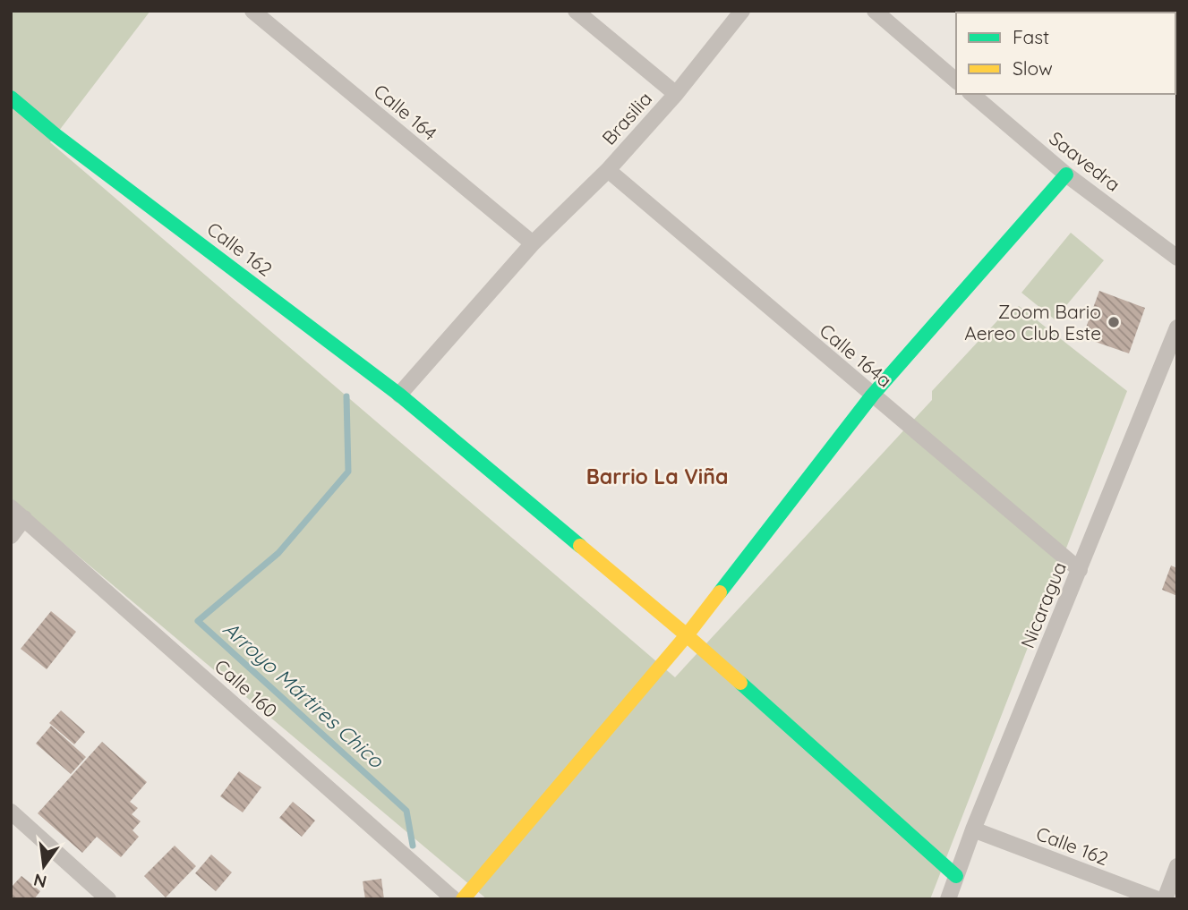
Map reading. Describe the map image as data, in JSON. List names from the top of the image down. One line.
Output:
{"streets":{"street":["Calle 164","Brasilia","Saavedra","Calle 162","Calle 164a","Nicaragua","Calle 160"]},"crossings":[["Calle 164","Brasilia"],["Brasilia","Calle 162"],["Brasilia","Calle 164a"],["Calle 162","Nicaragua"],["Calle 164a","Nicaragua"]],"districts":["Barrio La Viña"],"water":["Arroyo Mártires Chico"],"places":["Zoom Bario Aereo Club Este"],"legend":["Fast","Slow"],"north":"bottom"}
